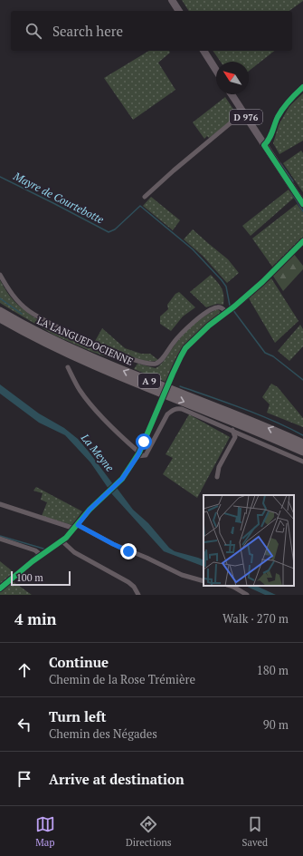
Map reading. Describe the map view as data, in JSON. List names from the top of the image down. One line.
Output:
{"streets":{"highway":["LA LANGUEDOCIENNE","A 9"],"main road":["D 976"]},"water":["Mayre de Courtebotte","La Meyne"],"scale_bar":"100 m","north":"top left","page":{"search":"Search here","scale":"100 m","heading":["4 min","Walk · 270 m"],"list":[["Continue","Chemin de la Rose Trémière","180 m"],["Turn left","Chemin des Négades","90 m"],"Arrive at destination"],"nav":["Map","Directions","Saved"]}}
